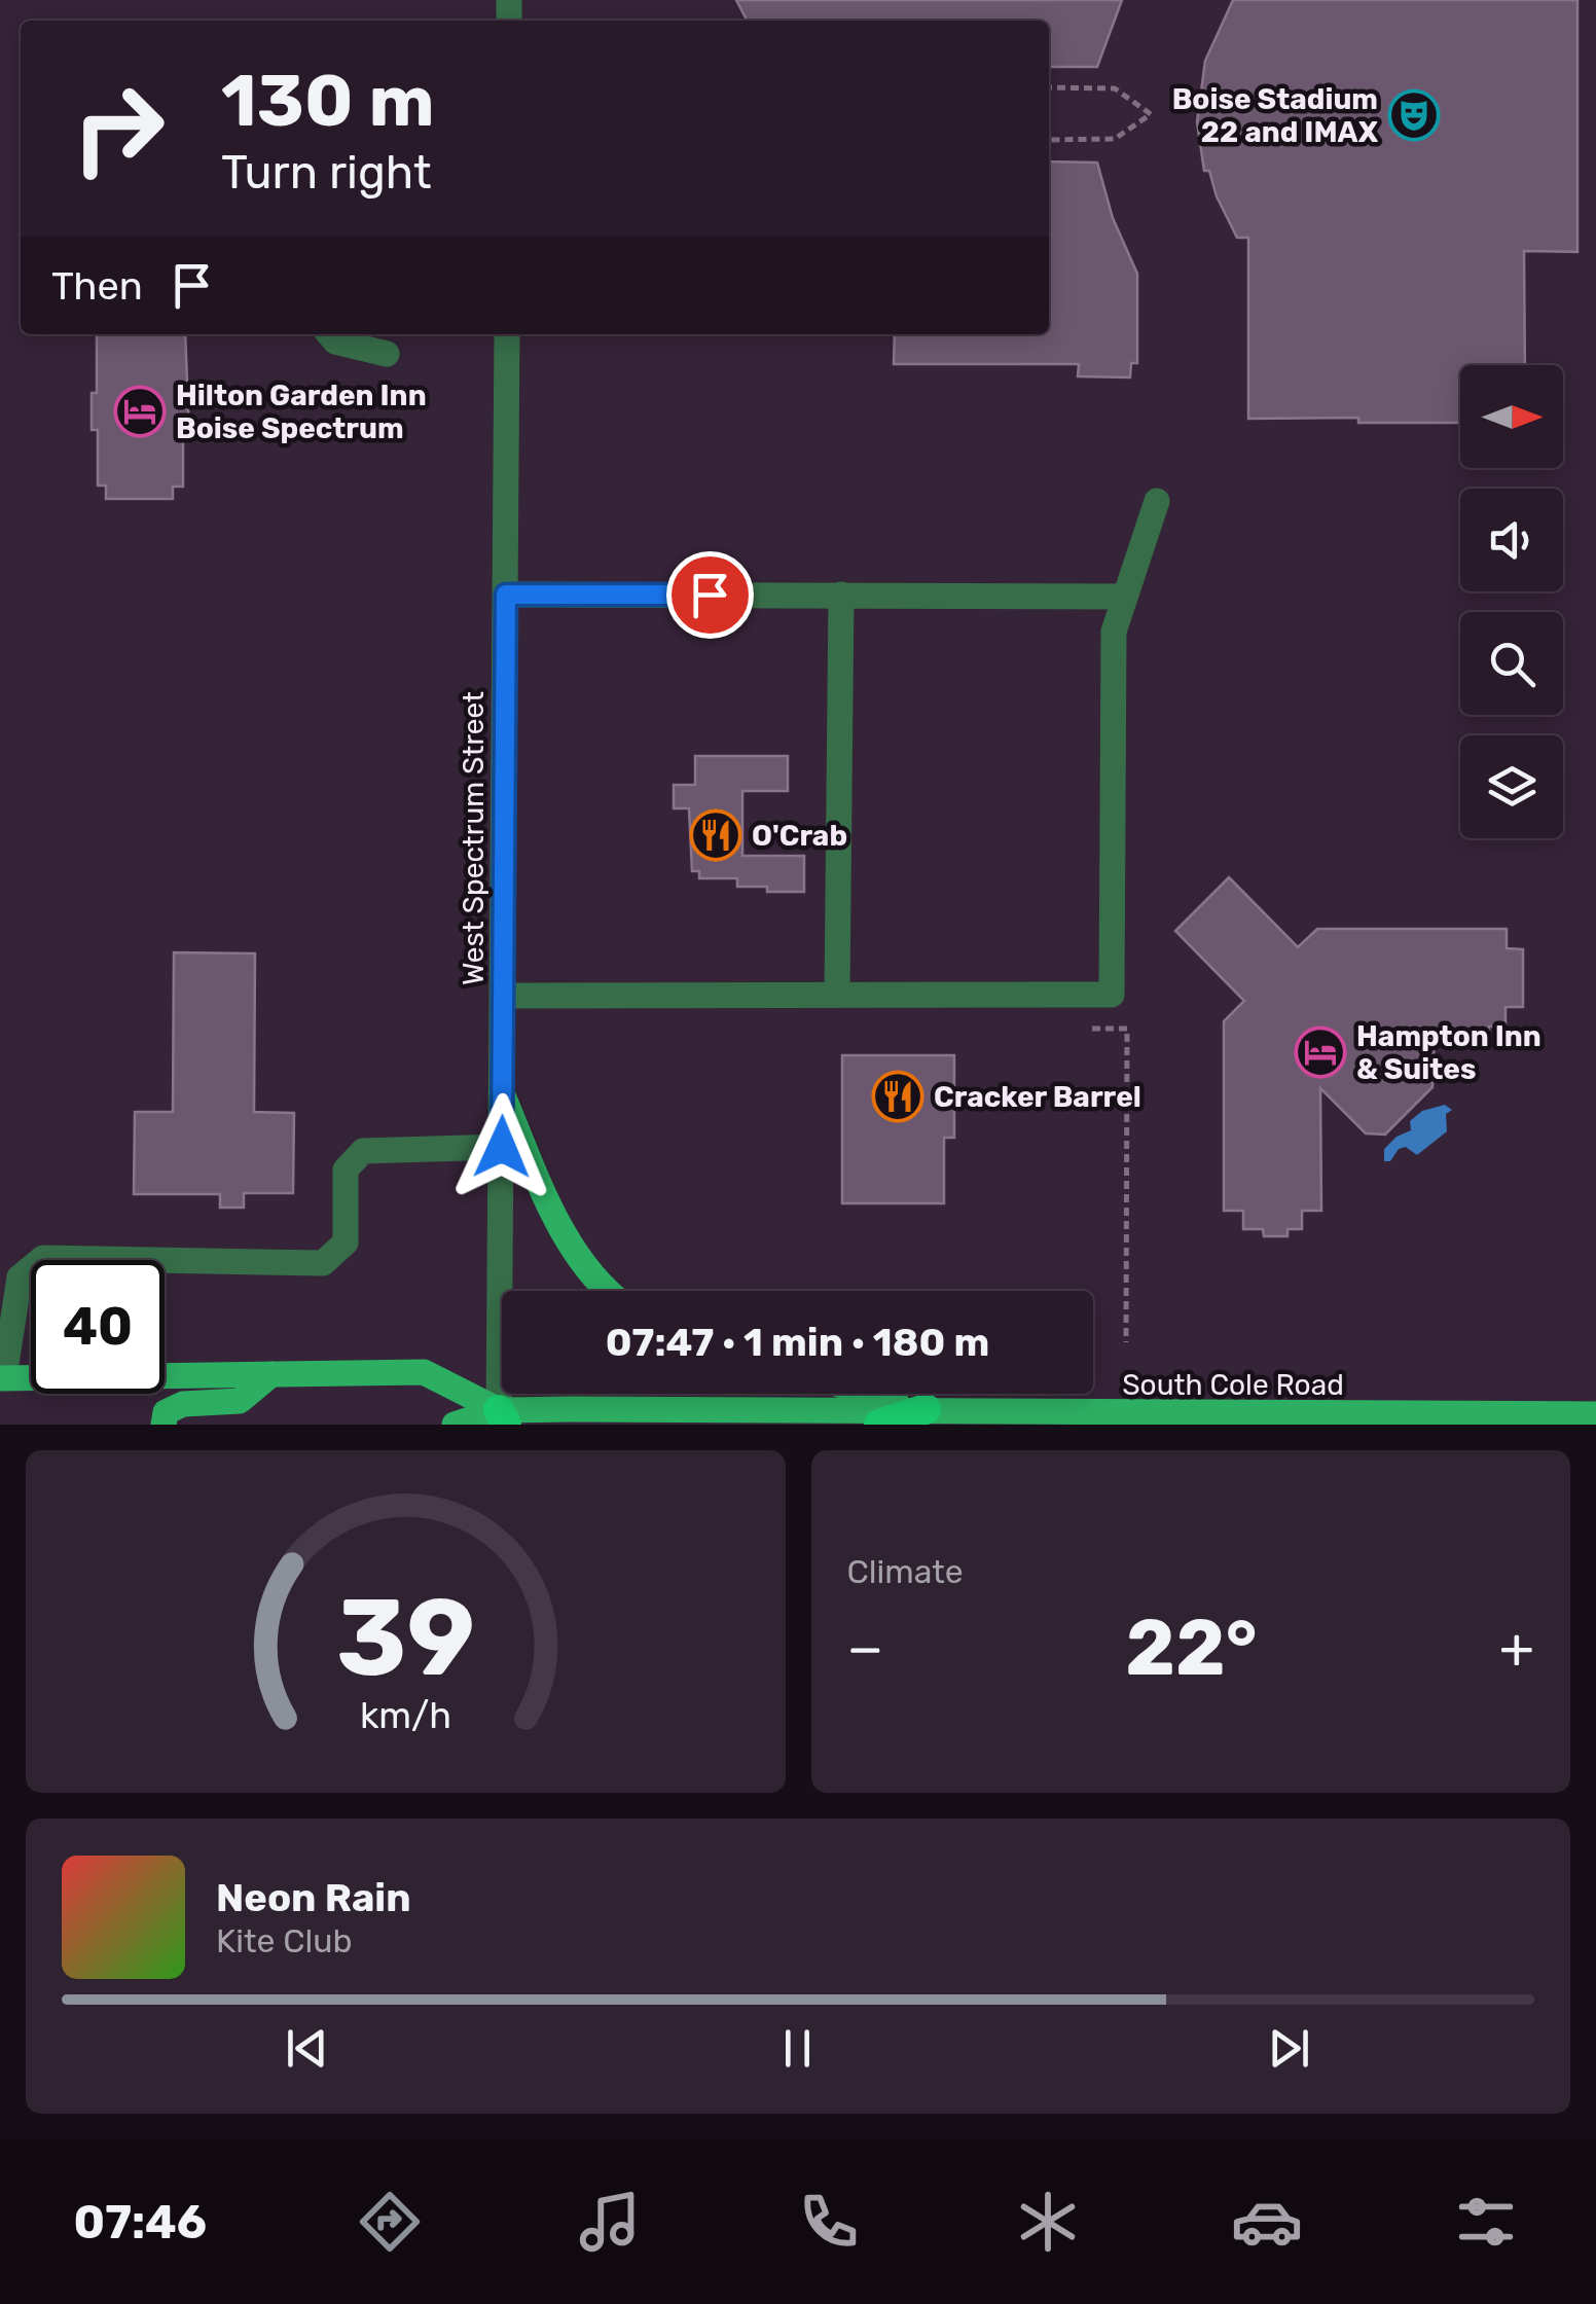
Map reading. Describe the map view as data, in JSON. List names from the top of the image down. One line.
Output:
{"streets":{"main road":["South Cole Road"],"street":["West Spectrum Street"]},"crossings":[["West Spectrum Street","South Cole Road"]],"places":{"theatre":["Boise Stadium 22 and IMAX"],"hotel":["Hilton Garden Inn Boise Spectrum","Hampton Inn & Suites"],"restaurant":["O'Crab","Cracker Barrel"]},"north":"right","page":{"turn":["130 m","Turn right"],"then":"Then","limit":"40","trip":"07:47 · 1 min · 180 m","tile":"Climate","heat":["−","22°","+"],"song":["Neon Rain","Kite Club"],"tabs":"07:46","gauge":["39","km/h"]}}
